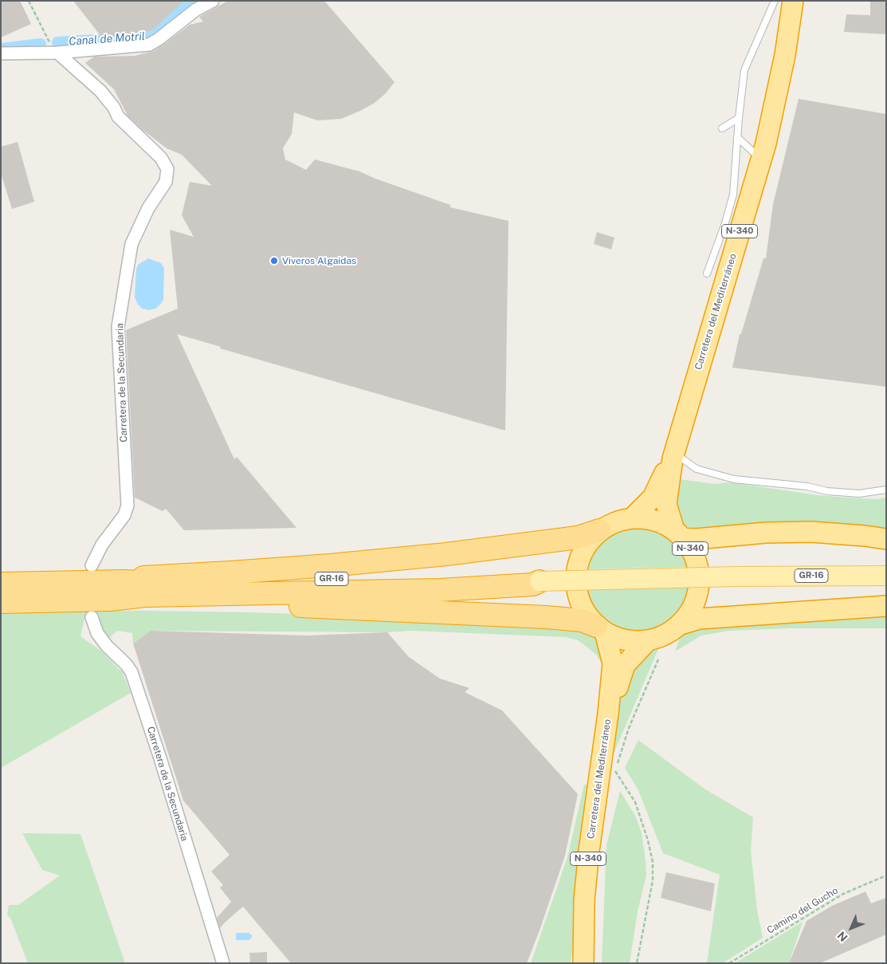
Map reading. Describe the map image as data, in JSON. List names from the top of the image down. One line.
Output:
{"streets":{"highway":["N-340","Carretera del Mediterráneo","GR-16"],"street":["Carretera de la Secundaria"],"path":["Camino del Gucho"]},"crossings":[["N-340","Carretera del Mediterráneo"]],"water":["Canal de Motril"],"places":["Viveros Algaidas"],"north":"bottom left"}
